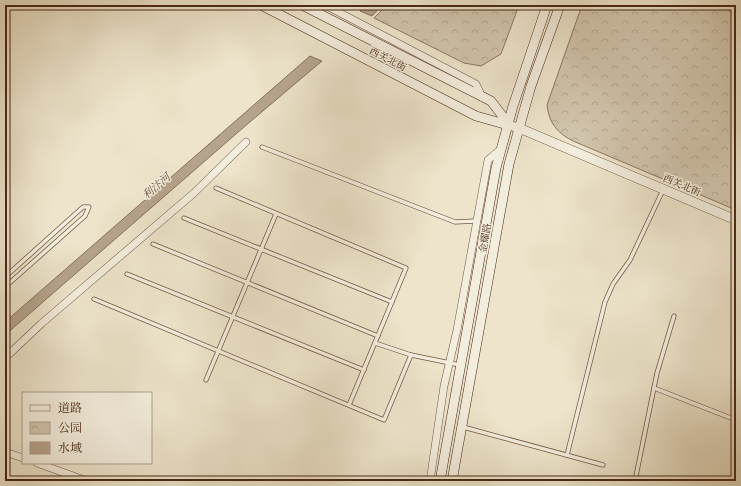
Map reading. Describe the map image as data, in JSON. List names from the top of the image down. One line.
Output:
{"streets":{"main road":["西关北街","金耀路"]},"crossings":[["西关北街","金耀路"]],"water":["利汴河"],"legend":["道路","公园","水域"]}
